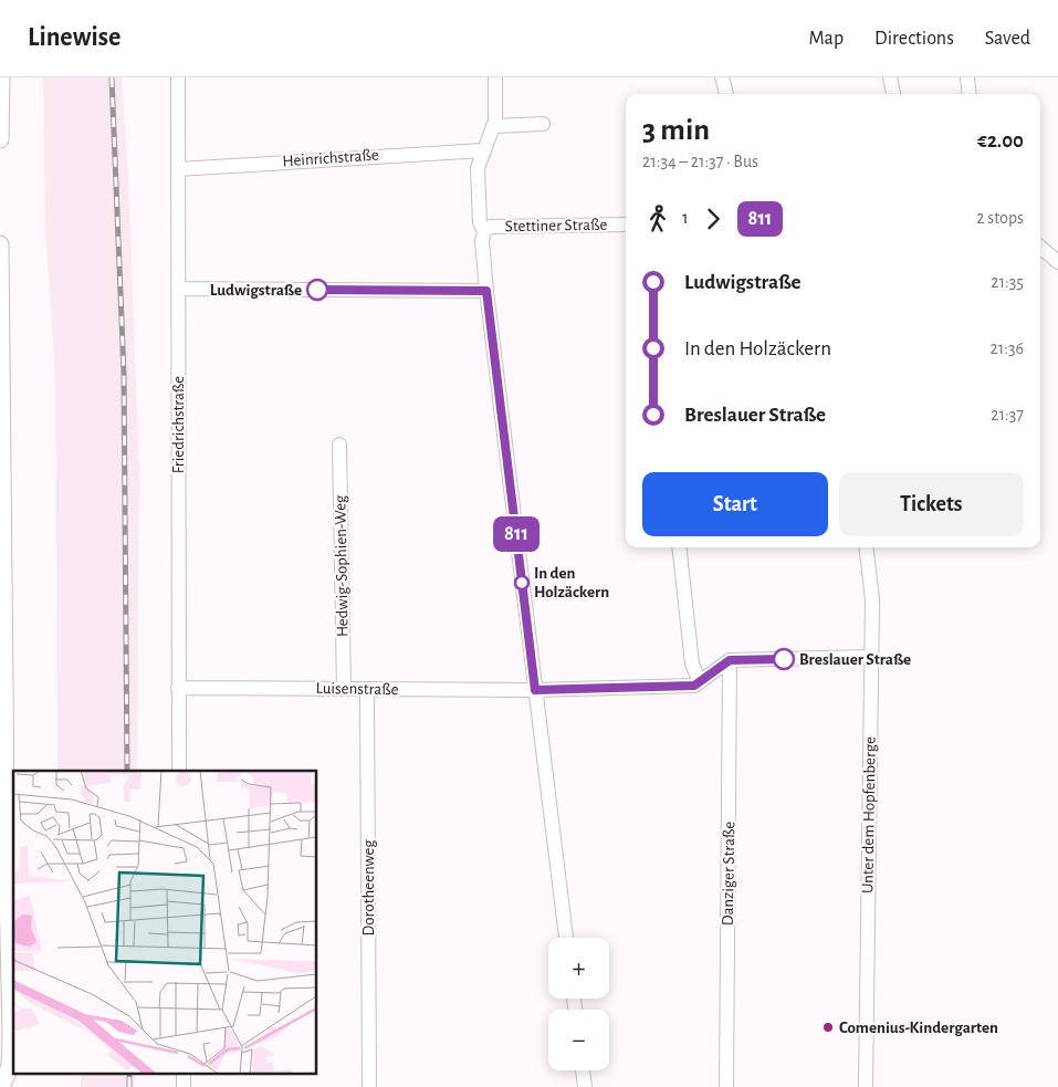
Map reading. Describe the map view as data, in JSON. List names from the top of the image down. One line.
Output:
{"streets":{"street":["Heinrichstraße","Stettiner Straße","Friedrichstraße","Hedwig-Sophien-Weg","Luisenstraße","Unter dem Hopfenberge","Danziger Straße","Dorotheenweg"]},"crossings":[["Heinrichstraße","Friedrichstraße"],["Friedrichstraße","Luisenstraße"],["Hedwig-Sophien-Weg","Luisenstraße"],["Luisenstraße","Dorotheenweg"]],"places":["Ludwigstraße","In den Holzäckern","Breslauer Straße","Comenius-Kindergarten"],"lines":["bus line 811"],"page":{"header":"Linewise","nav":["Map","Directions","Saved"],"on_map":"811","heading":["3 min","21:34 – 21:37 · Bus","€2.00"],"legs":["1","811","2 stops"],"list":[{"name":"Ludwigstraße","value":"21:35"},{"name":"In den Holzäckern","value":"21:36"},{"name":"Breslauer Straße","value":"21:37"}],"buttons":["Start","Tickets"],"map_buttons":["+","−"]}}
